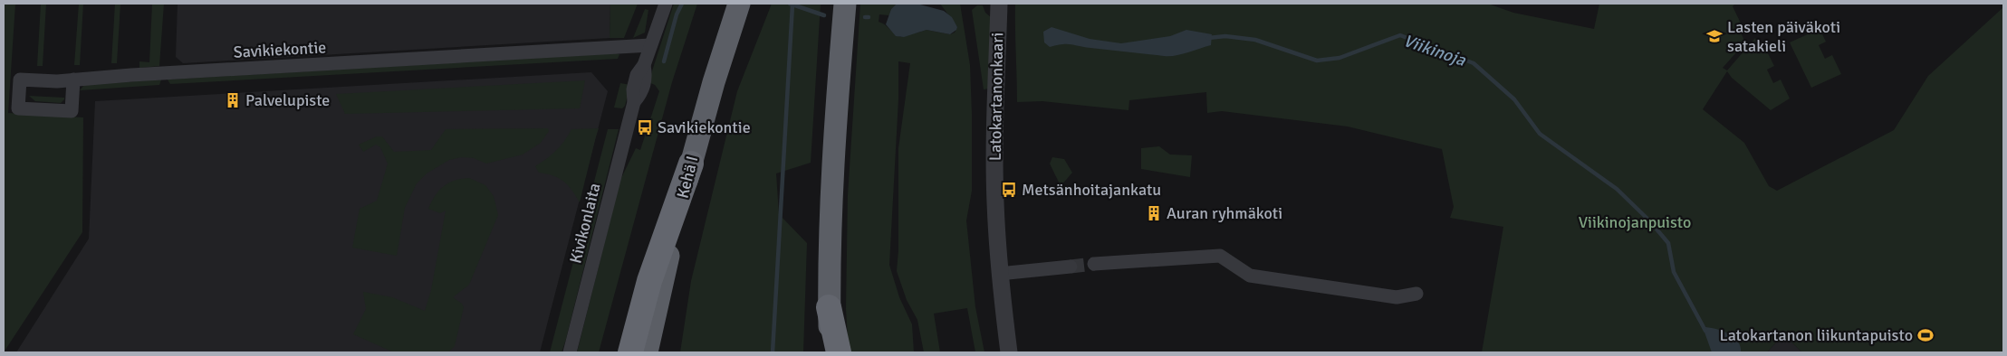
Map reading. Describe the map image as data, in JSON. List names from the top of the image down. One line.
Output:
{"streets":{"highway":["Kehä I"],"street":["Savikiekontie","Latokartanonkaari","Kivikonlaita"]},"crossings":[["Savikiekontie","Kivikonlaita"]],"water":["Viikinoja"],"parks":["Viikinojanpuisto"],"places":{"school or university":["Lasten päiväkoti satakieli"],"building":["Palvelupiste","Auran ryhmäkoti"],"bus stop":["Savikiekontie","Metsänhoitajankatu"],"sports":["Latokartanon liikuntapuisto"]}}
